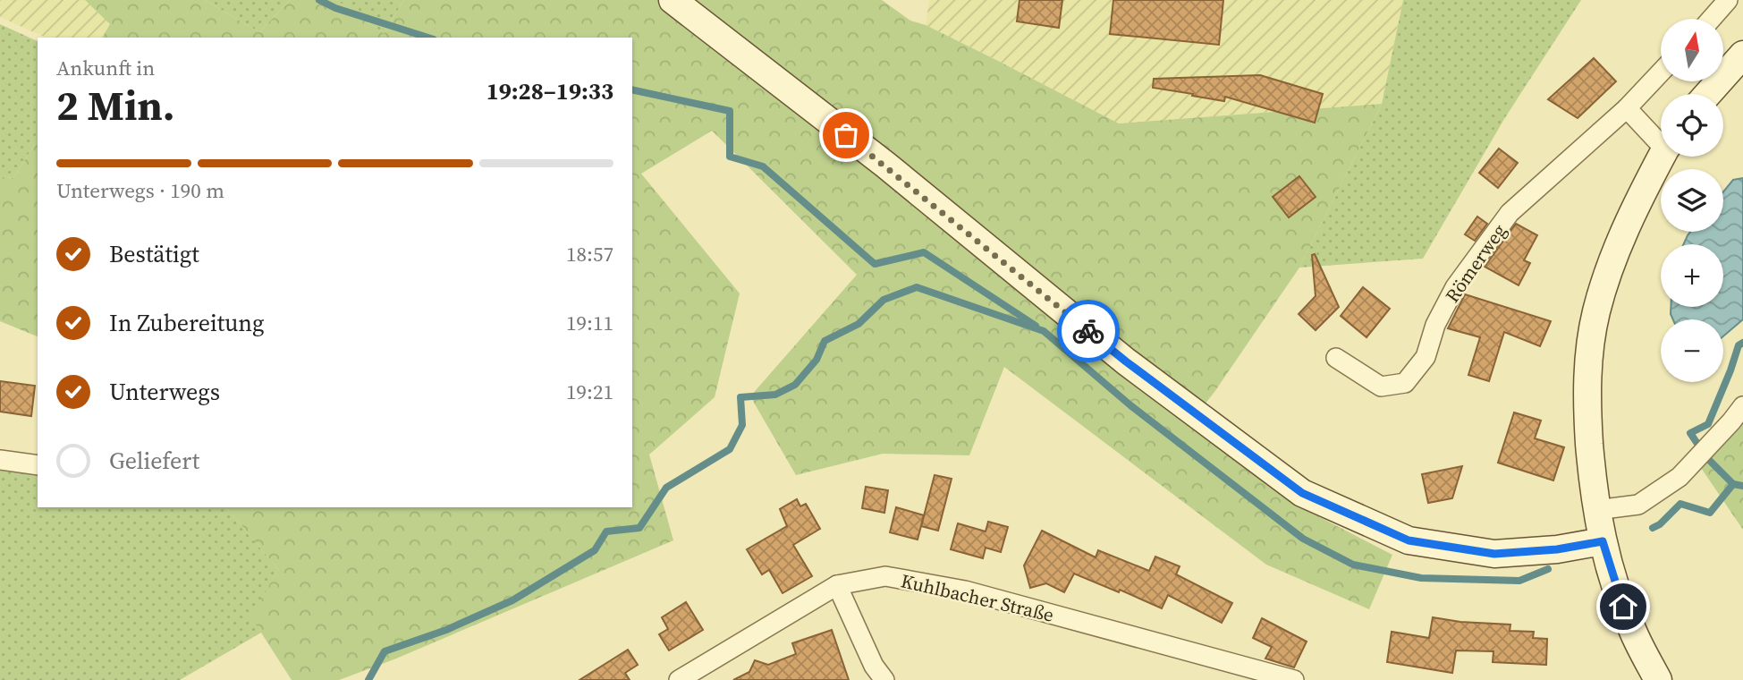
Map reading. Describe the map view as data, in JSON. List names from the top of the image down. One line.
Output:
{"streets":{"street":["Römerweg","Kuhlbacher Straße"]},"north":"top","page":{"map_buttons":["+","−"],"heading":["2 Min.","Ankunft in","19:28–19:33"],"bar":"Unterwegs · 190 m","list":[["Bestätigt","18:57"],["In Zubereitung","19:11"],["Unterwegs","19:21"],"Geliefert"]}}
